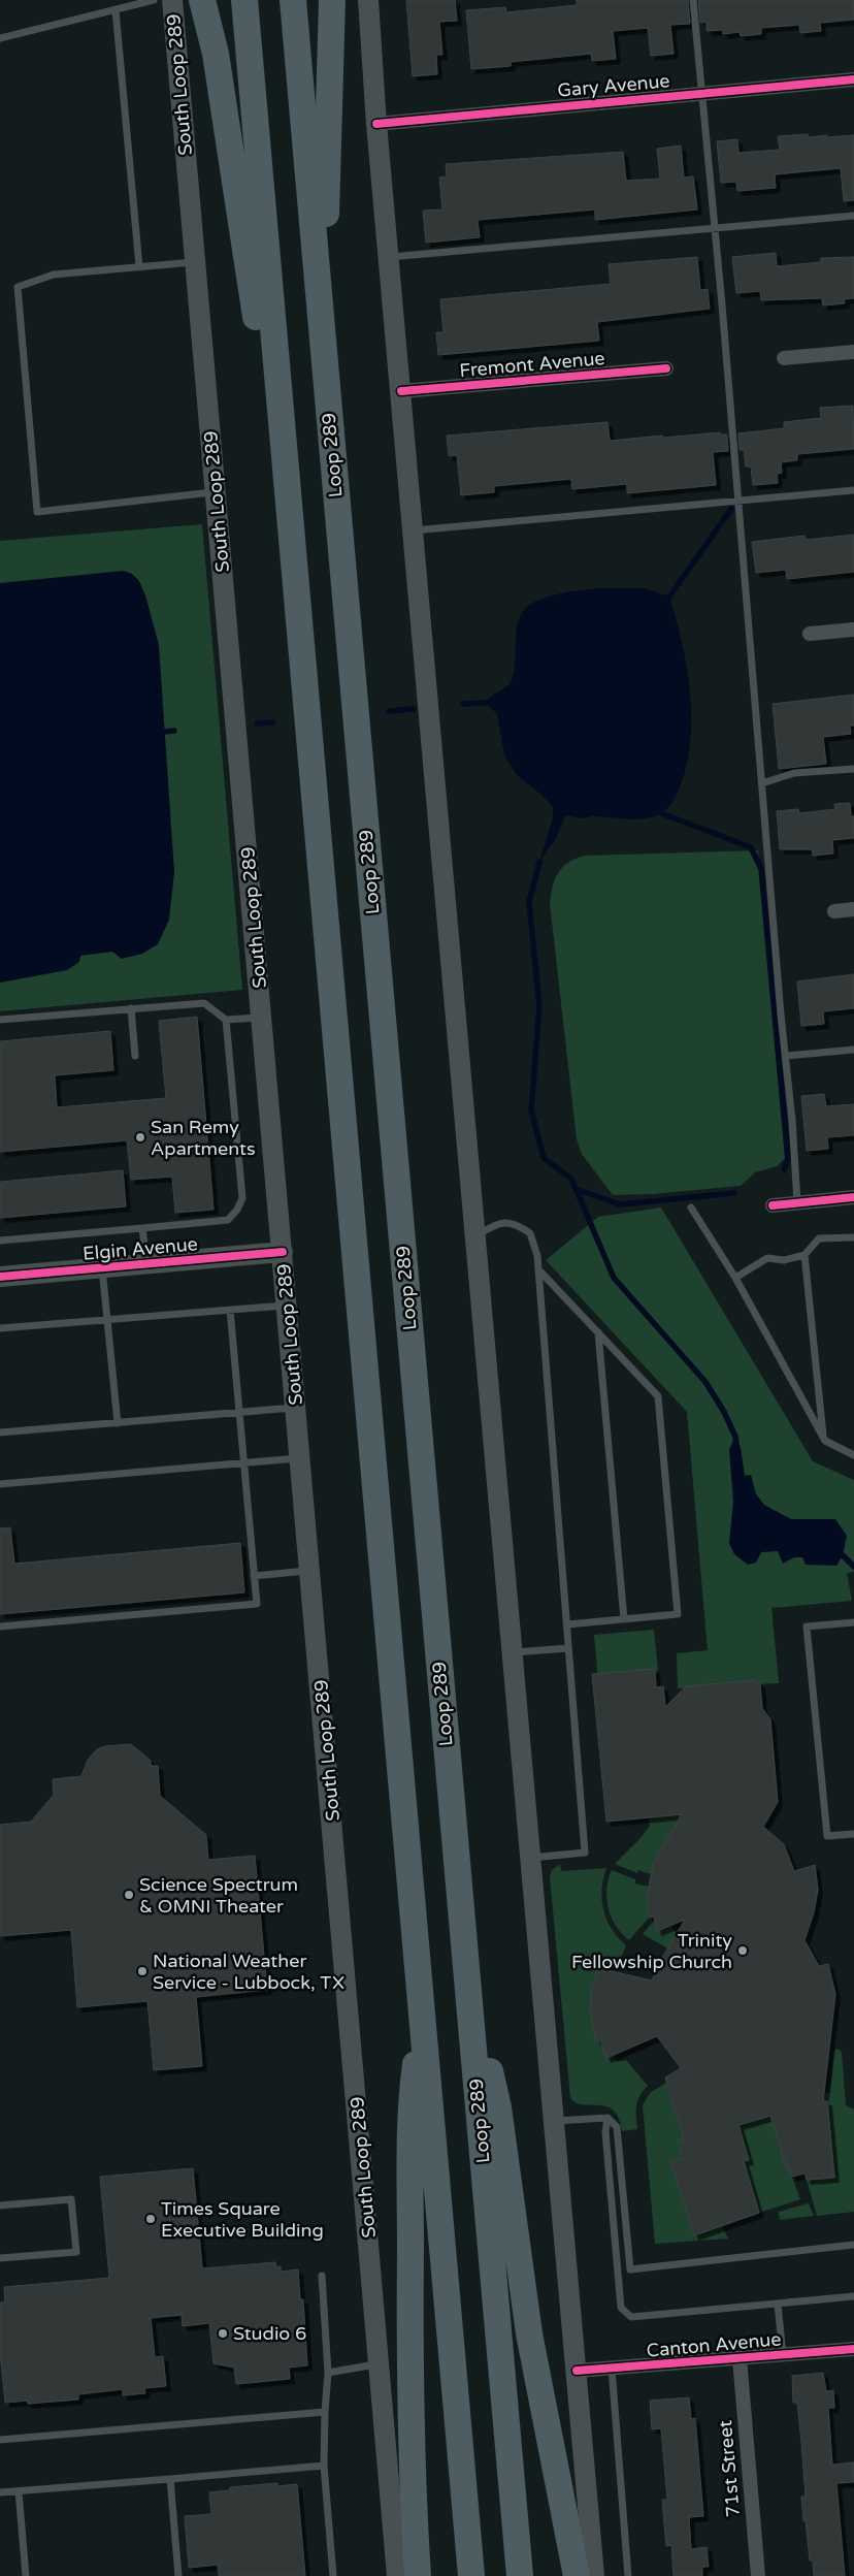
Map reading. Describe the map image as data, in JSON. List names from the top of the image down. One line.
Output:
{"streets":{"highway":["Loop 289"],"main road":["South Loop 289","Elgin Avenue"],"street":["Gary Avenue","Fremont Avenue","Canton Avenue","71st Street"]},"crossings":[["South Loop 289","Elgin Avenue"],["Canton Avenue","71st Street"]],"places":["San Remy Apartments","Science Spectrum & OMNI Theater","Trinity Fellowship Church","National Weather Service - Lubbock, TX","Times Square Executive Building","Studio 6"]}
